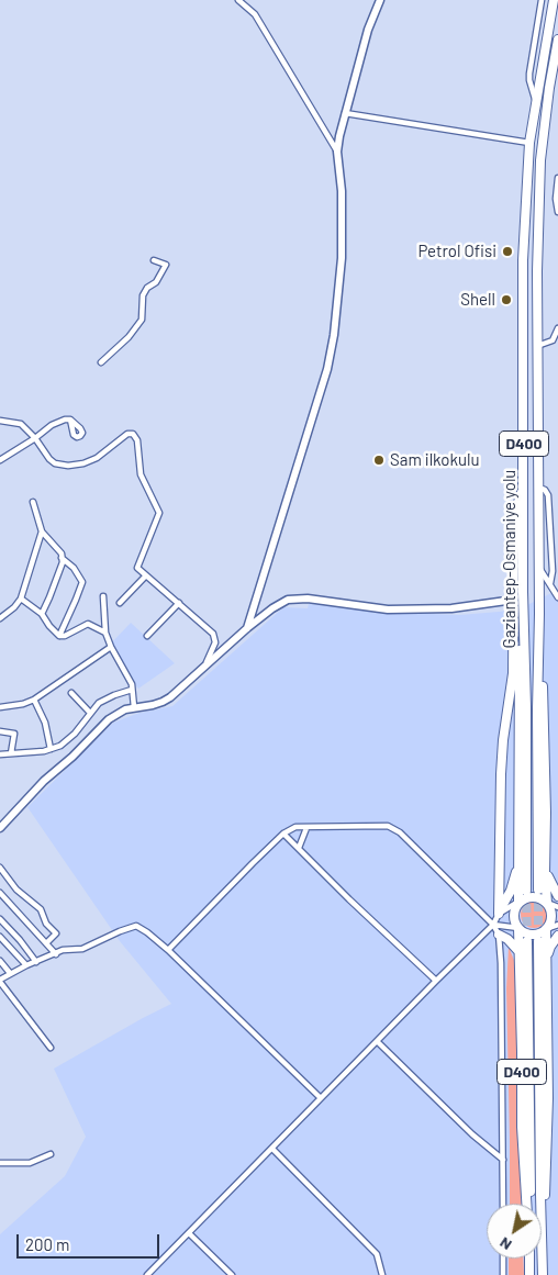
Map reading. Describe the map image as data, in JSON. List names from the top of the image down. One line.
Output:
{"streets":{"highway":["D400","Gaziantep-Osmaniye yolu"]},"crossings":[["D400","Gaziantep-Osmaniye yolu"]],"places":["Petrol Ofisi","Shell","Sam ilkokulu"],"scale_bar":"200 m","north":"bottom left"}
